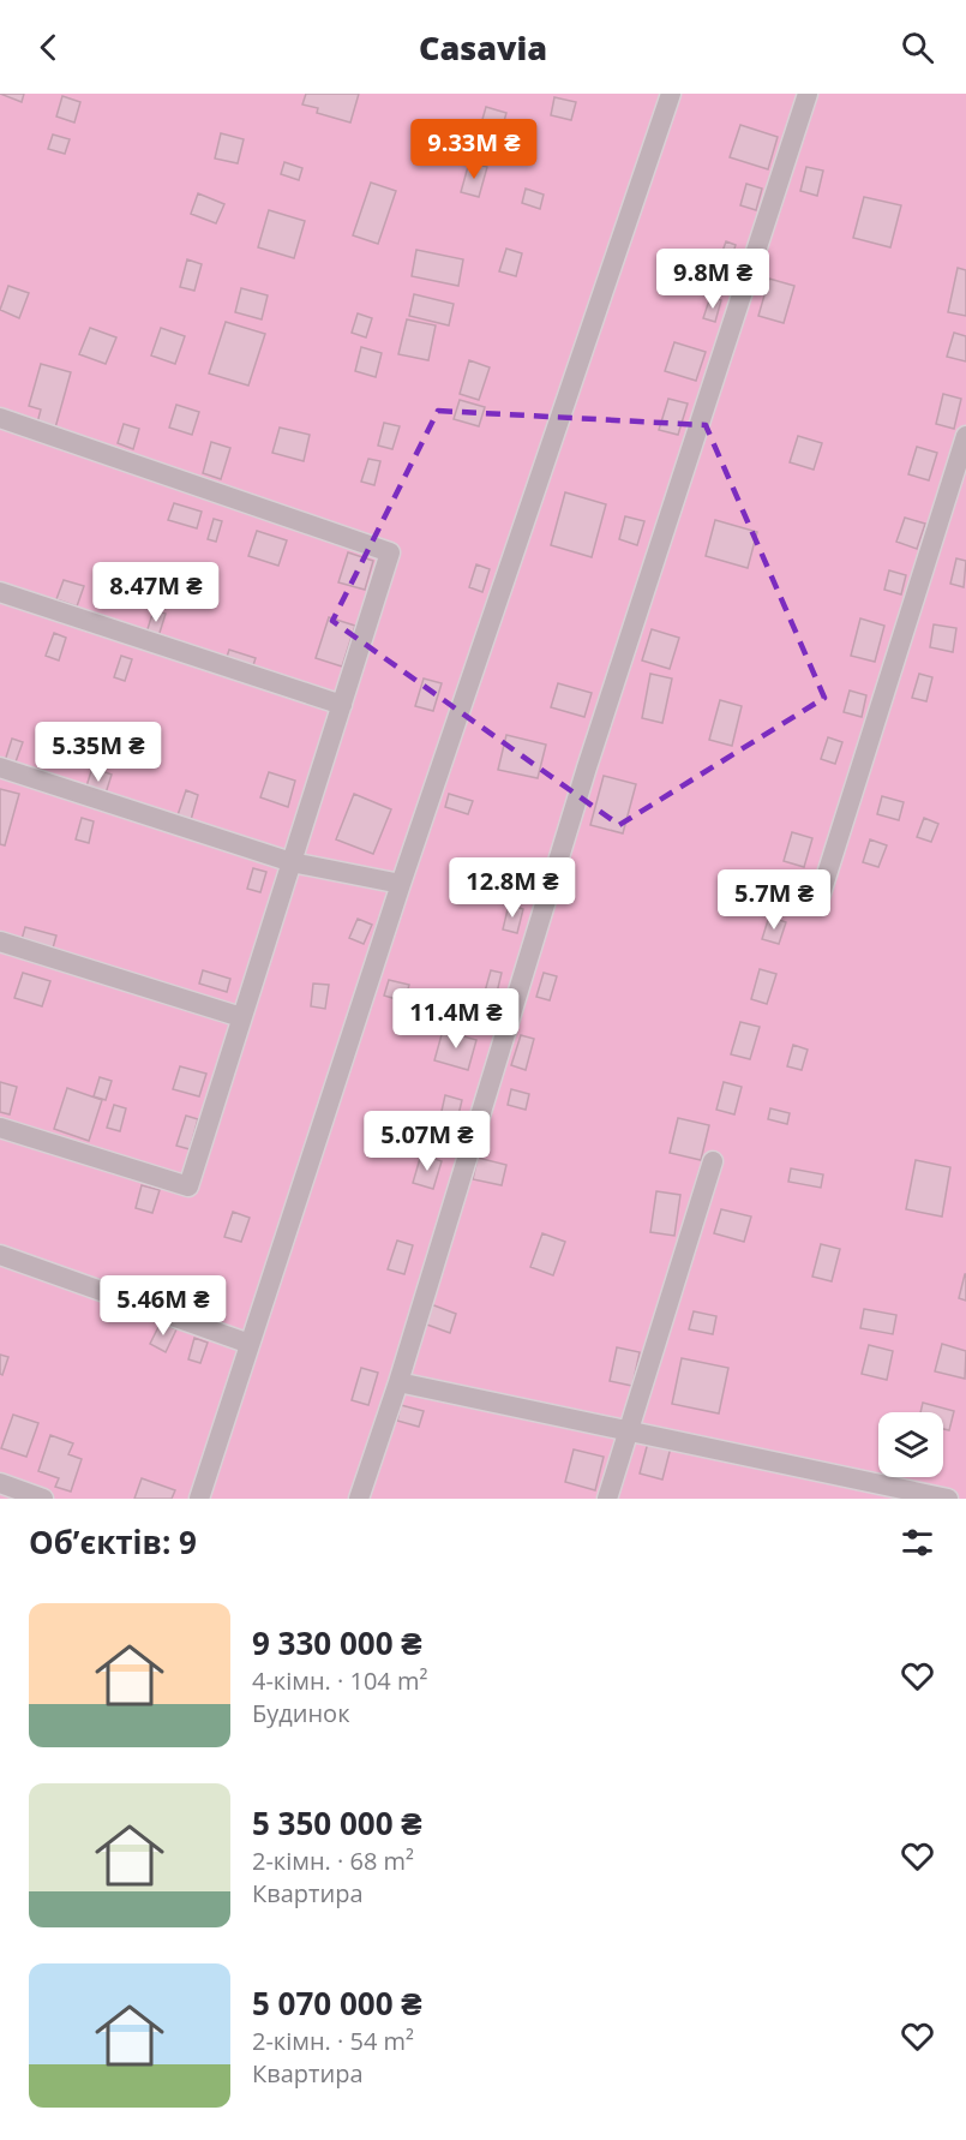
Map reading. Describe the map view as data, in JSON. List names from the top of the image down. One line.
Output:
{"page":{"header":"Casavia","price":["9.33M ₴","9.8M ₴","8.47M ₴","5.35M ₴","12.8M ₴","5.7M ₴","11.4M ₴","5.07M ₴","5.46M ₴"],"heading":"Об’єктів: 9","list":[{"name":"9 330 000 ₴","note":"4-кімн. · 104 m² · Будинок"},{"name":"5 350 000 ₴","note":"2-кімн. · 68 m² · Квартира"},{"name":"5 070 000 ₴","note":"2-кімн. · 54 m² · Квартира"}]}}
